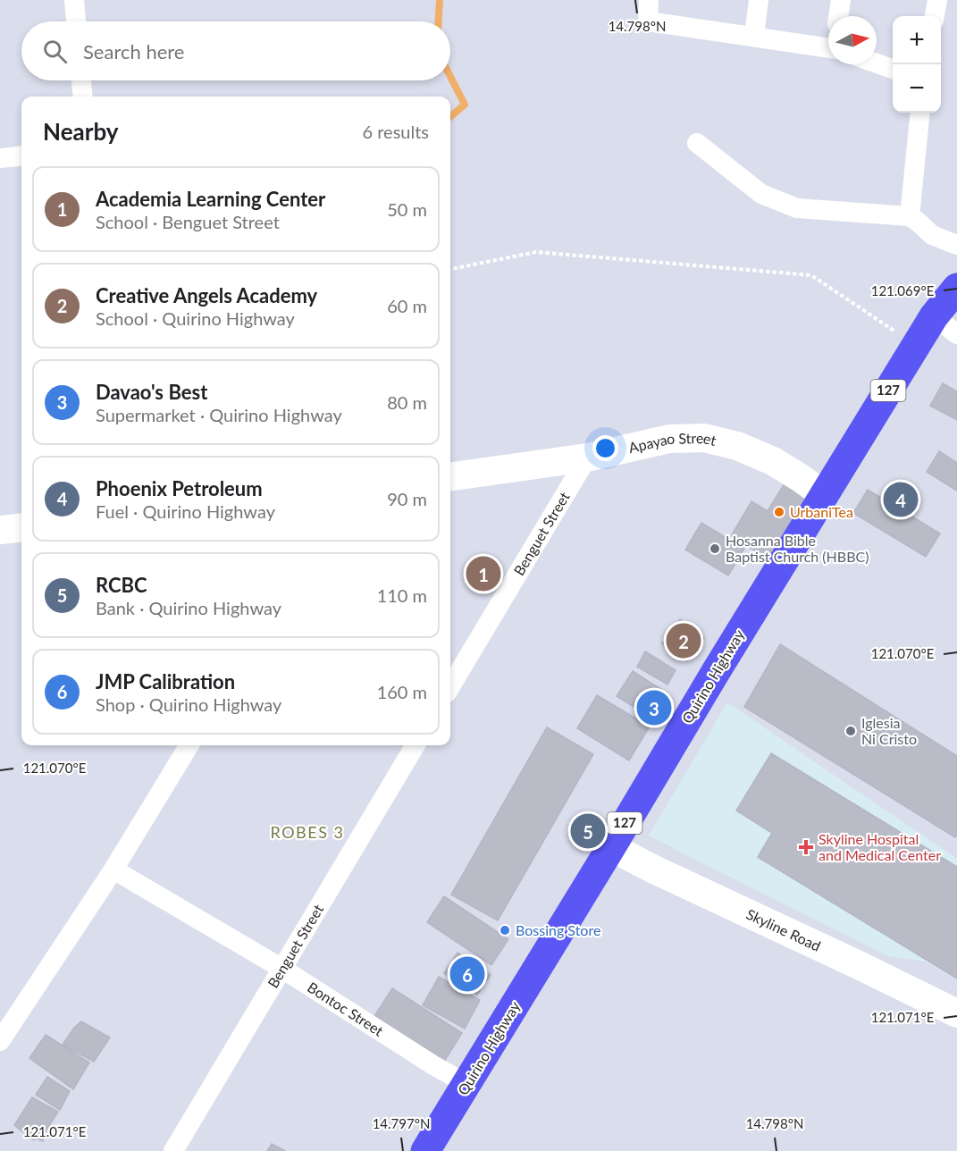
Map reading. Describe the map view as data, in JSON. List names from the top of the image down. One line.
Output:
{"streets":{"main road":["127","Quirino Highway"],"street":["Apayao Street","Benguet Street","Skyline Road","Bontoc Street"]},"crossings":[["Apayao Street","Benguet Street"],["Apayao Street","Quirino Highway"],["Benguet Street","Bontoc Street"],["Quirino Highway","Skyline Road"],["Quirino Highway","Bontoc Street"]],"districts":["ROBES 3"],"places":{"other":["UrbaniTea","Hosanna Bible Baptist Church (HBBC)","Iglesia Ni Cristo","Bossing Store"],"health":["Skyline Hospital and Medical Center"]},"north":"right","page":{"map_buttons":["+","−"],"search":"Search here","heading":["Nearby","6 results"],"list":[{"mark":"1","name":"Academia Learning Center","note":"School · Benguet Street","value":"50 m"},{"mark":"2","name":"Creative Angels Academy","note":"School · Quirino Highway","value":"60 m"},{"mark":"3","name":"Davao's Best","note":"Supermarket · Quirino Highway","value":"80 m"},{"mark":"4","name":"Phoenix Petroleum","note":"Fuel · Quirino Highway","value":"90 m"},{"mark":"5","name":"RCBC","note":"Bank · Quirino Highway","value":"110 m"},{"mark":"6","name":"JMP Calibration","note":"Shop · Quirino Highway","value":"160 m"}],"pins":["4","1","2","3","5","6"]},"coordinates":["14.798°N","121.069°E","121.070°E","121.071°E","14.797°N"]}
